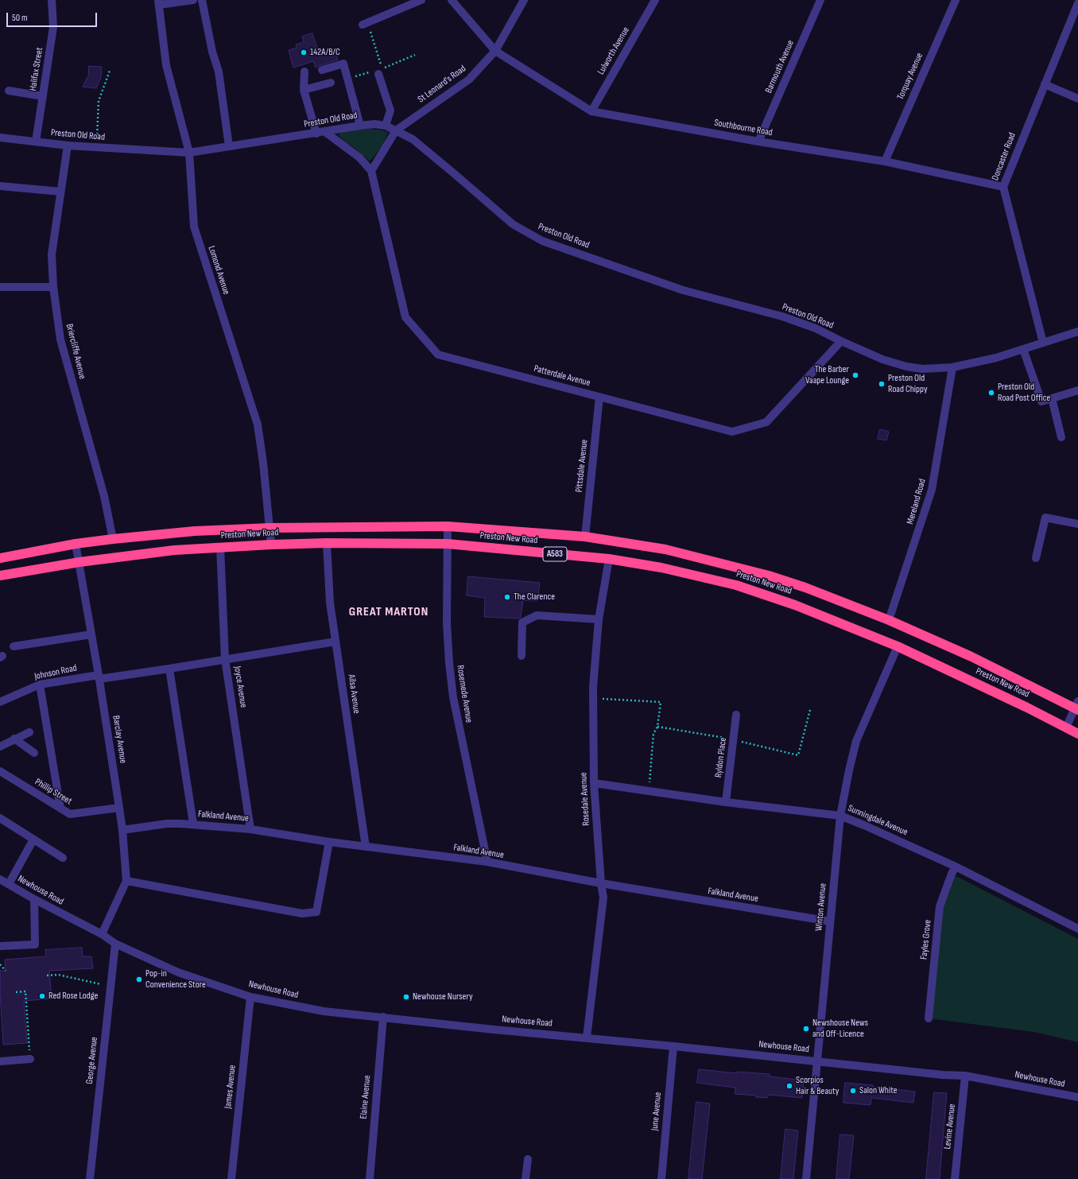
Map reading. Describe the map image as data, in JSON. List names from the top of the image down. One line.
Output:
{"streets":{"highway":["Preston New Road","A583"],"street":["Lulworth Avenue","Barmouth Avenue","Halifax Street","Torquay Avenue","St Leonard's Road","Preston Old Road","Southbourne Road","Doncaster Road","Lomond Avenue","Briercliffe Avenue","Patterdale Avenue","Pittsdale Avenue","Mereland Road","Johnson Road","Joyce Avenue","Ailsa Avenue","Rosemede Avenue","Barclay Avenue","Ryldon Place","Phillip Street","Rosedale Avenue","Falkland Avenue","Sunningdale Avenue","Newhouse Road","Winton Avenue","Fayles Grove","George Avenue","James Avenue","Elaine Avenue","June Avenue","Levine Avenue"]},"crossings":[["Lulworth Avenue","Southbourne Road"],["Barmouth Avenue","Southbourne Road"],["Halifax Street","Preston Old Road"],["Torquay Avenue","Southbourne Road"],["St Leonard's Road","Preston Old Road"],["St Leonard's Road","Southbourne Road"],["Preston Old Road","Doncaster Road"],["Preston Old Road","Lomond Avenue"],["Preston Old Road","Briercliffe Avenue"],["Preston Old Road","Patterdale Avenue"],["Preston Old Road","Mereland Road"],["Southbourne Road","Doncaster Road"],["Lomond Avenue","Preston New Road"],["Briercliffe Avenue","Preston New Road"],["Patterdale Avenue","Pittsdale Avenue"],["Pittsdale Avenue","Preston New Road"],["Mereland Road","Preston New Road"],["Preston New Road","Joyce Avenue"],["Preston New Road","Ailsa Avenue"],["Preston New Road","Rosemede Avenue"],["Preston New Road","Barclay Avenue"],["Preston New Road","Rosedale Avenue"],["Preston New Road","Winton Avenue"],["Johnson Road","Joyce Avenue"],["Johnson Road","Ailsa Avenue"],["Johnson Road","Barclay Avenue"],["Joyce Avenue","Falkland Avenue"],["Ailsa Avenue","Falkland Avenue"],["Rosemede Avenue","Falkland Avenue"],["Barclay Avenue","Phillip Street"],["Barclay Avenue","Falkland Avenue"],["Ryldon Place","Sunningdale Avenue"],["Rosedale Avenue","Falkland Avenue"],["Rosedale Avenue","Sunningdale Avenue"],["Rosedale Avenue","Newhouse Road"],["Falkland Avenue","Winton Avenue"],["Sunningdale Avenue","Winton Avenue"],["Sunningdale Avenue","Fayles Grove"],["Newhouse Road","Winton Avenue"],["Newhouse Road","George Avenue"],["Newhouse Road","James Avenue"],["Newhouse Road","Elaine Avenue"],["Newhouse Road","June Avenue"],["Newhouse Road","Levine Avenue"]],"districts":["GREAT MARTON"],"places":["142A/B/C","The Barber Vaape Lounge","Preston Old Road Chippy","Preston Old Road Post Office","The Clarence","Pop-in Convenience Store","Red Rose Lodge","Newhouse Nursery","Newshouse News and Off-Licence","Scorpios Hair & Beauty","Salon White"],"scale_bar":"50 m"}
